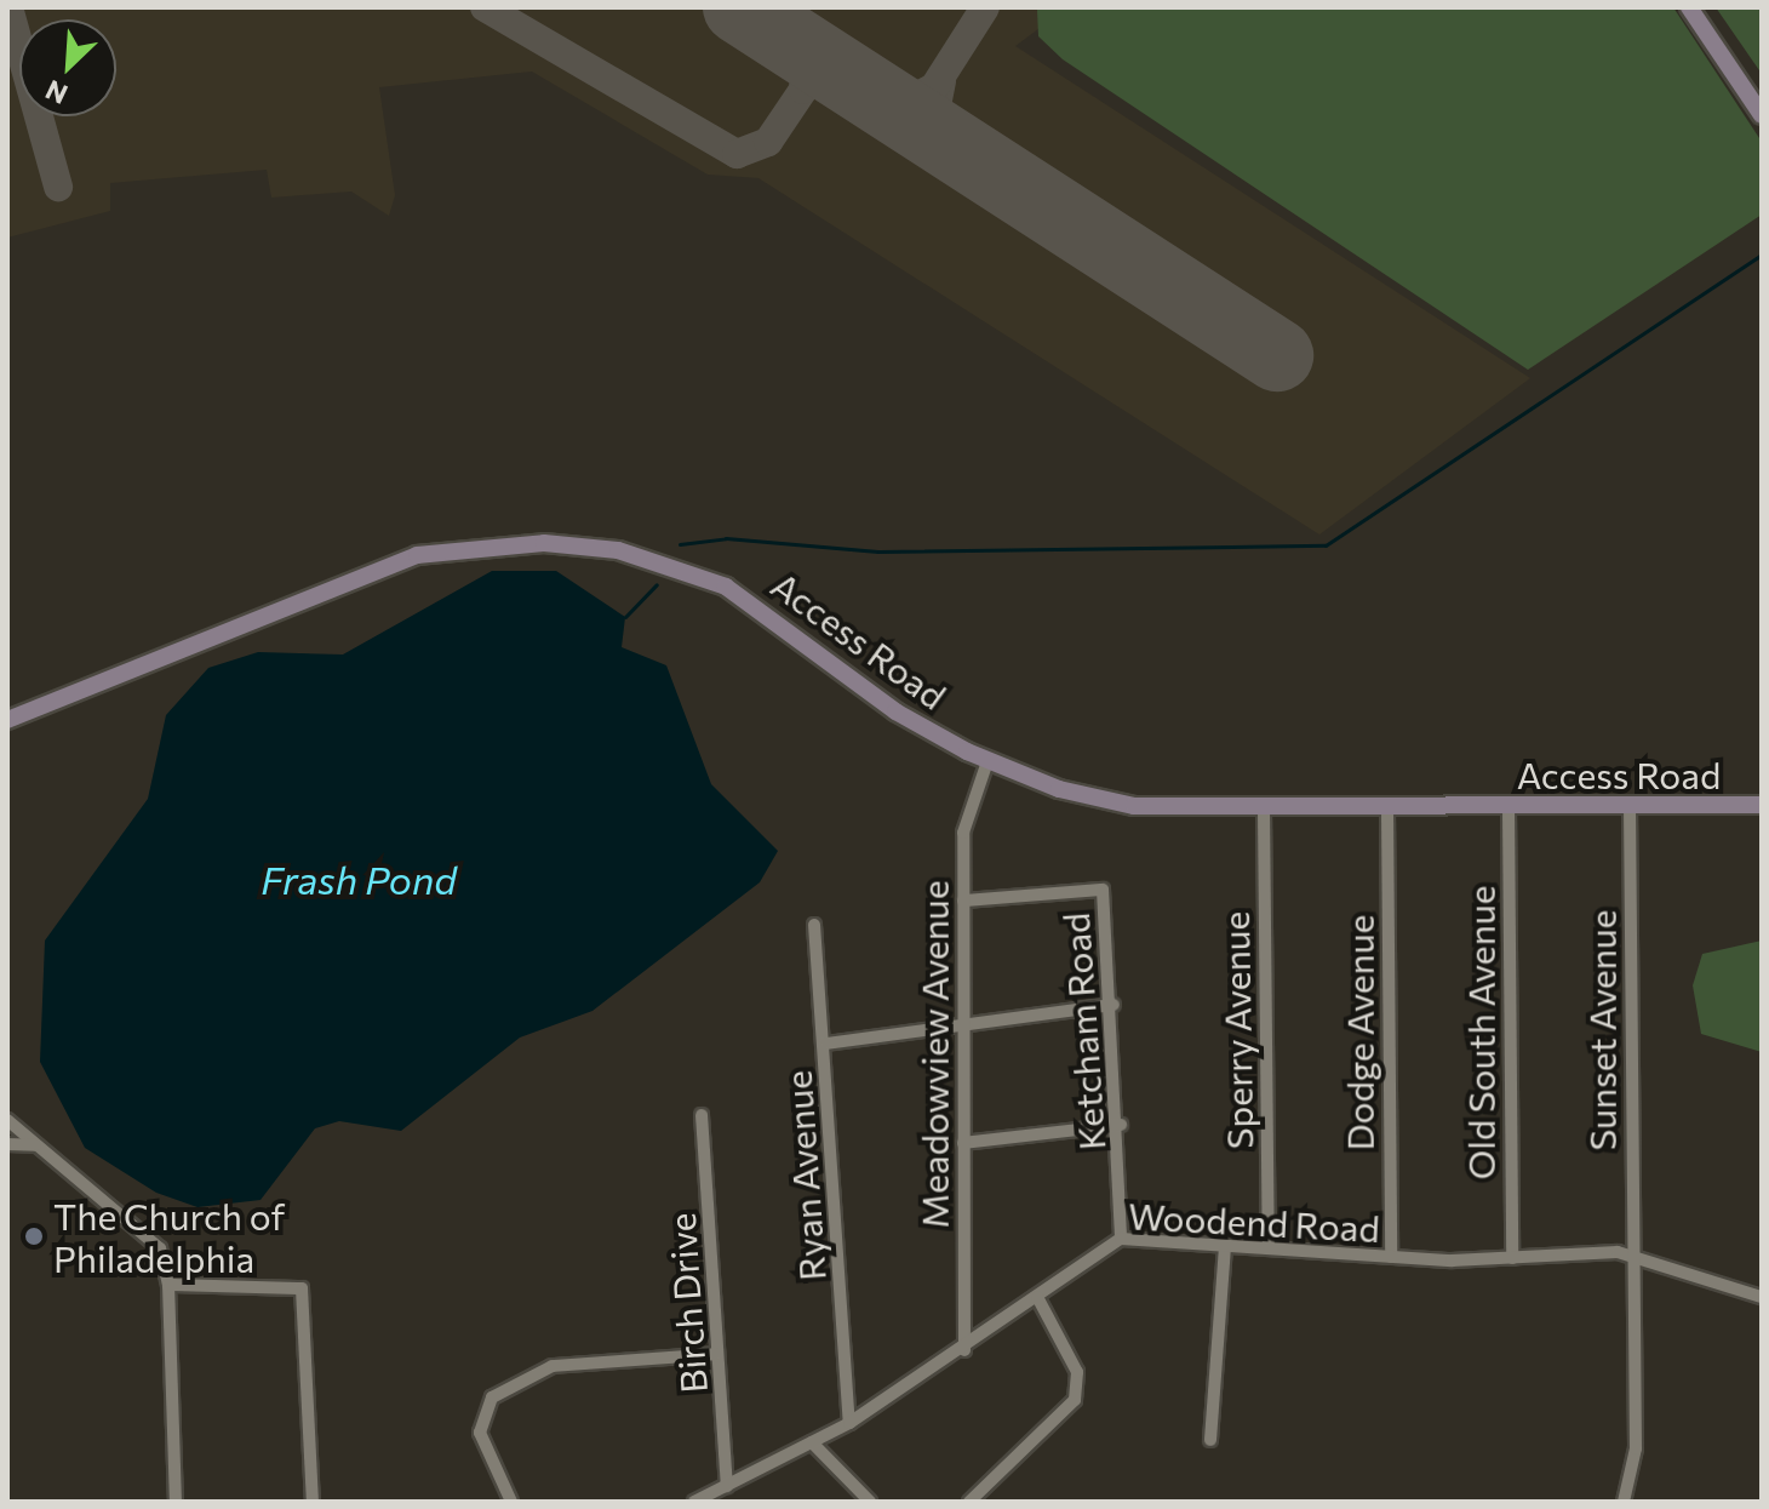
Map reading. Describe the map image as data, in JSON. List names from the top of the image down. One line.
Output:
{"streets":{"main road":["Access Road"],"street":["Sperry Avenue","Sunset Avenue","Ketcham Road","Dodge Avenue","Old South Avenue","Meadowview Avenue","Ryan Avenue","Woodend Road","Birch Drive"]},"crossings":[["Access Road","Sperry Avenue"],["Access Road","Sunset Avenue"],["Access Road","Dodge Avenue"],["Access Road","Old South Avenue"],["Access Road","Meadowview Avenue"],["Sperry Avenue","Woodend Road"],["Sunset Avenue","Woodend Road"],["Ketcham Road","Meadowview Avenue"],["Ketcham Road","Woodend Road"],["Dodge Avenue","Woodend Road"],["Old South Avenue","Woodend Road"],["Meadowview Avenue","Woodend Road"],["Ryan Avenue","Woodend Road"],["Woodend Road","Birch Drive"]],"water":["Frash Pond"],"places":["The Church of Philadelphia"],"north":"bottom left"}
